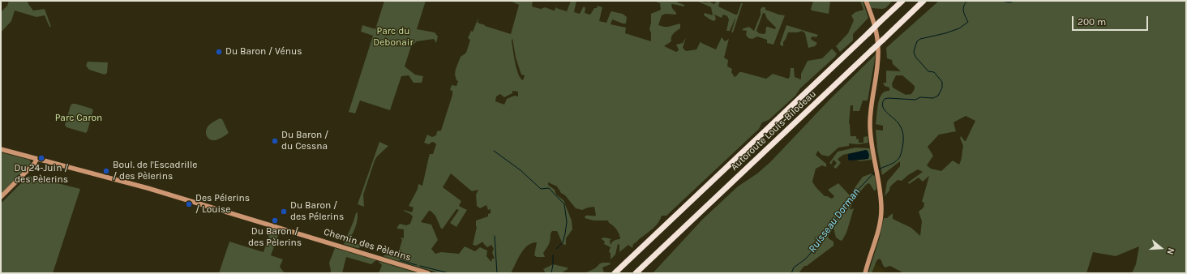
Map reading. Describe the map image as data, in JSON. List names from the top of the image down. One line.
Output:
{"streets":{"highway":["Autoroute Louis-Bilodeau"],"street":["Chemin des Pèlerins"]},"water":["Ruisseau Dorman"],"parks":["Parc du Debonair","Parc Caron"],"places":["Du Baron / Vénus","Du Baron / du Cessna","Du 24-Juin / des Pèlerins","Boul. de l'Escadrille / des Pèlerins","Des Pélerins / Louise","Du Baron / des Pélerins","Du Baron / des Pèlerins"],"scale_bar":"200 m","north":"right"}
